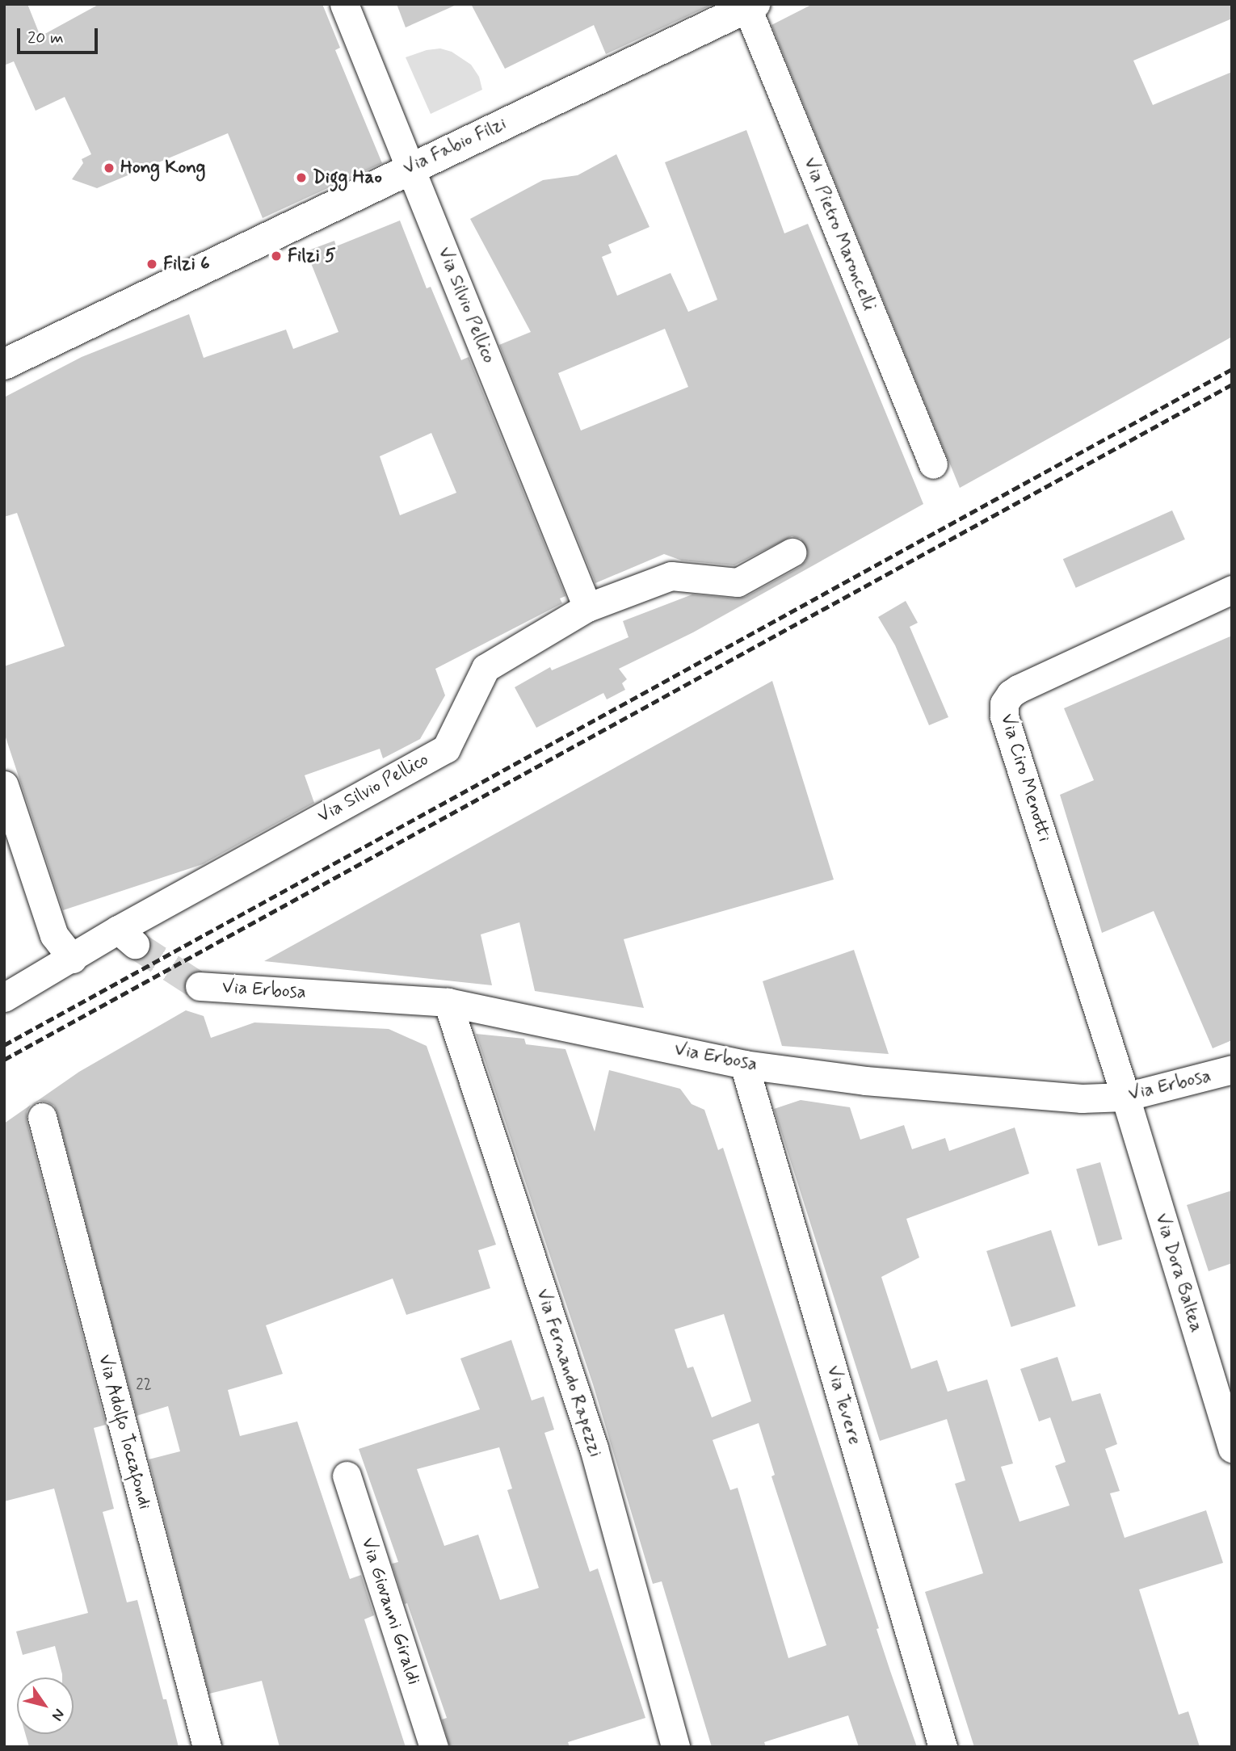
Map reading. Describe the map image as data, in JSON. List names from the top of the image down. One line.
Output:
{"streets":{"street":["Via Fabio Filzi","Via Pietro Maroncelli","Via Silvio Pellico","Via Ciro Menotti","Via Erbosa","Via Dora Baltea","Via Fernando Rapezzi","Via Tevere","Via Adolfo Toccafondi","Via Giovanni Giraldi"]},"crossings":[["Via Fabio Filzi","Via Pietro Maroncelli"],["Via Fabio Filzi","Via Silvio Pellico"],["Via Ciro Menotti","Via Erbosa"],["Via Ciro Menotti","Via Dora Baltea"],["Via Erbosa","Via Dora Baltea"],["Via Erbosa","Via Fernando Rapezzi"],["Via Erbosa","Via Tevere"]],"places":["Hong Kong","Digg Hao","Filzi 5","Filzi 6"],"house_numbers":["22"],"scale_bar":"20 m","north":"bottom right"}
